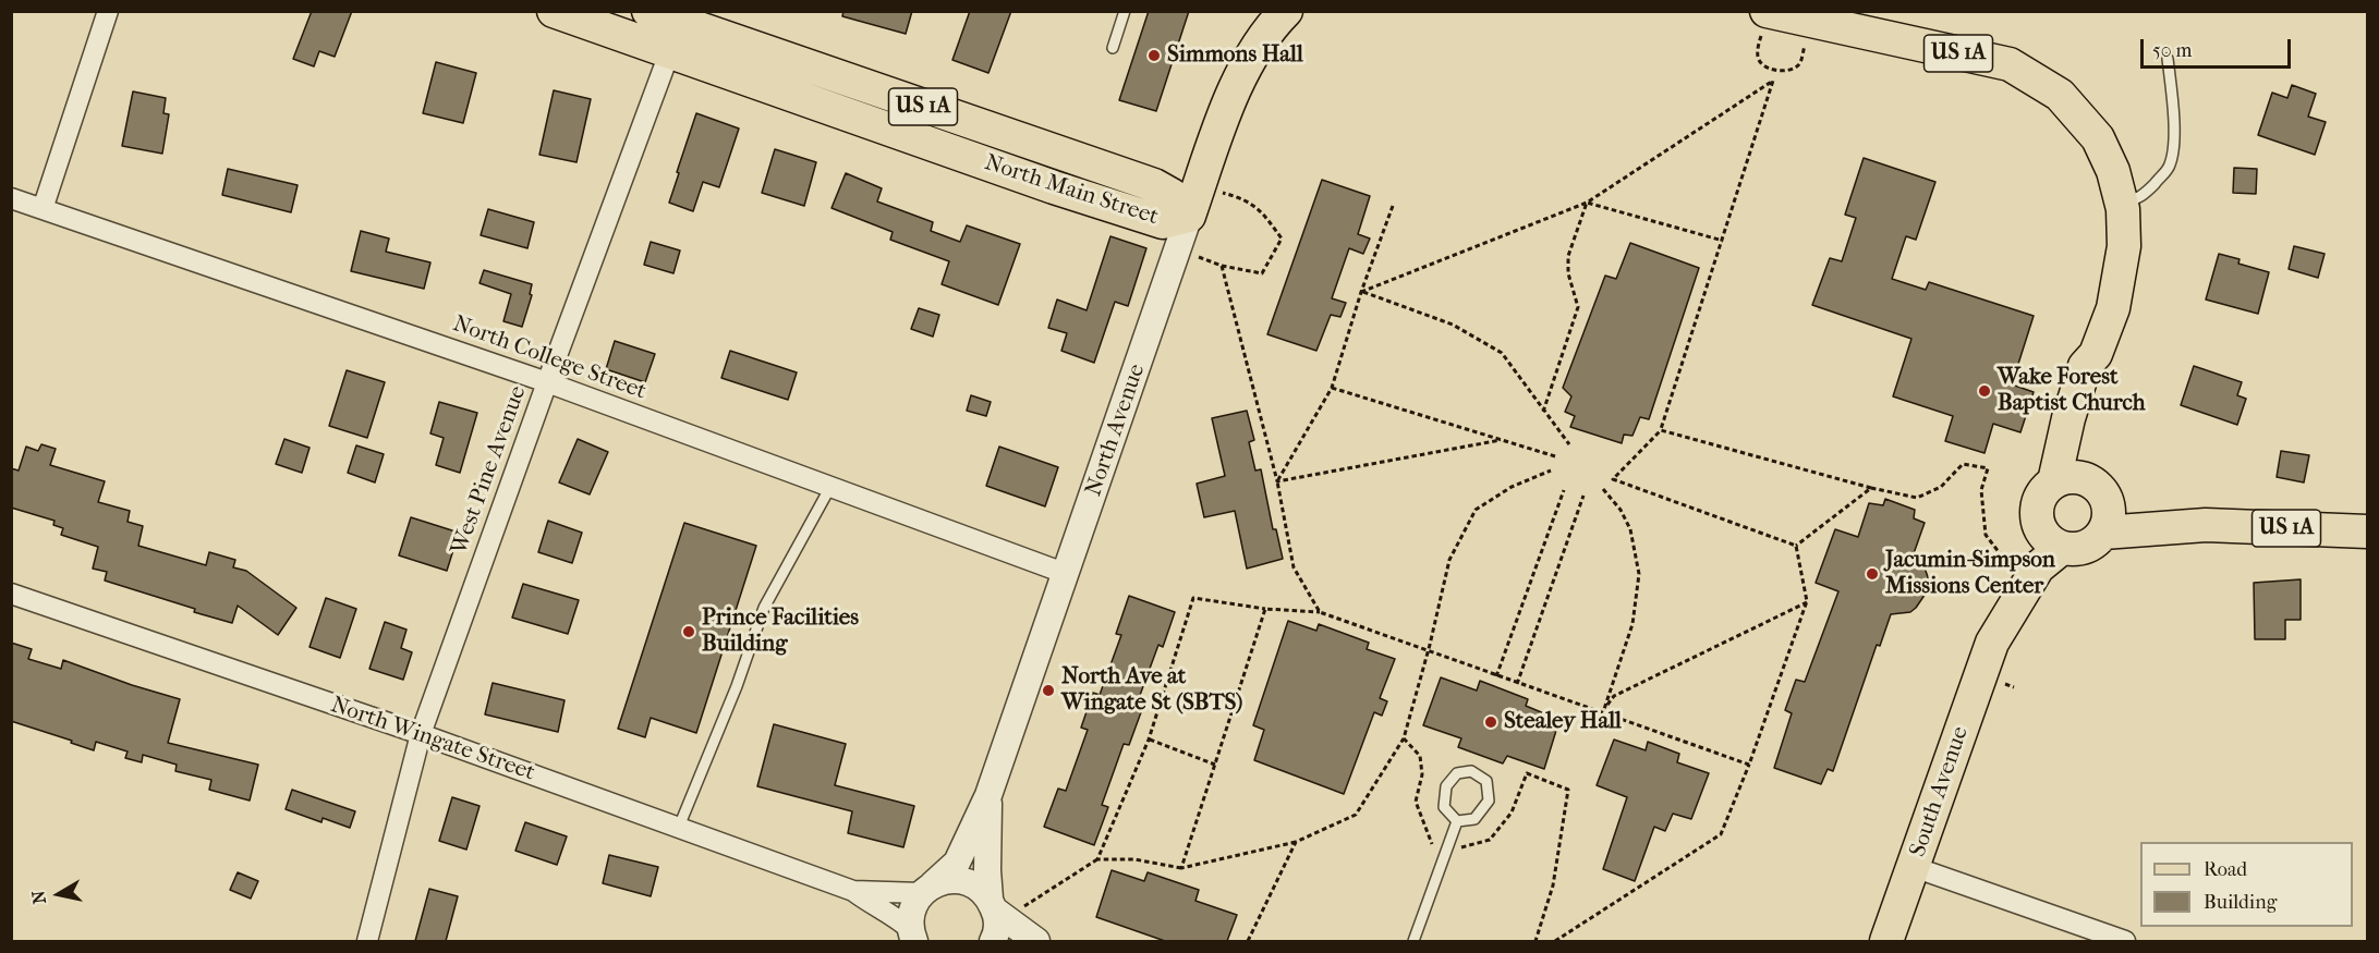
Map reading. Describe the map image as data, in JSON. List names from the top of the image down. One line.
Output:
{"streets":{"main road":["US 1A","North Main Street","North Avenue","South Avenue"],"street":["North College Street","West Pine Avenue","North Wingate Street"]},"crossings":[["US 1A","South Avenue"],["North Main Street","North Avenue"],["North Main Street","West Pine Avenue"],["North College Street","North Avenue"],["North College Street","West Pine Avenue"],["North Avenue","North Wingate Street"],["West Pine Avenue","North Wingate Street"]],"places":["Simmons Hall","Wake Forest Baptist Church","Jacumin-Simpson Missions Center","Prince Facilities Building","North Ave at Wingate St (SBTS)","Stealey Hall"],"legend":["Road","Building"],"scale_bar":"50 m","north":"left"}
